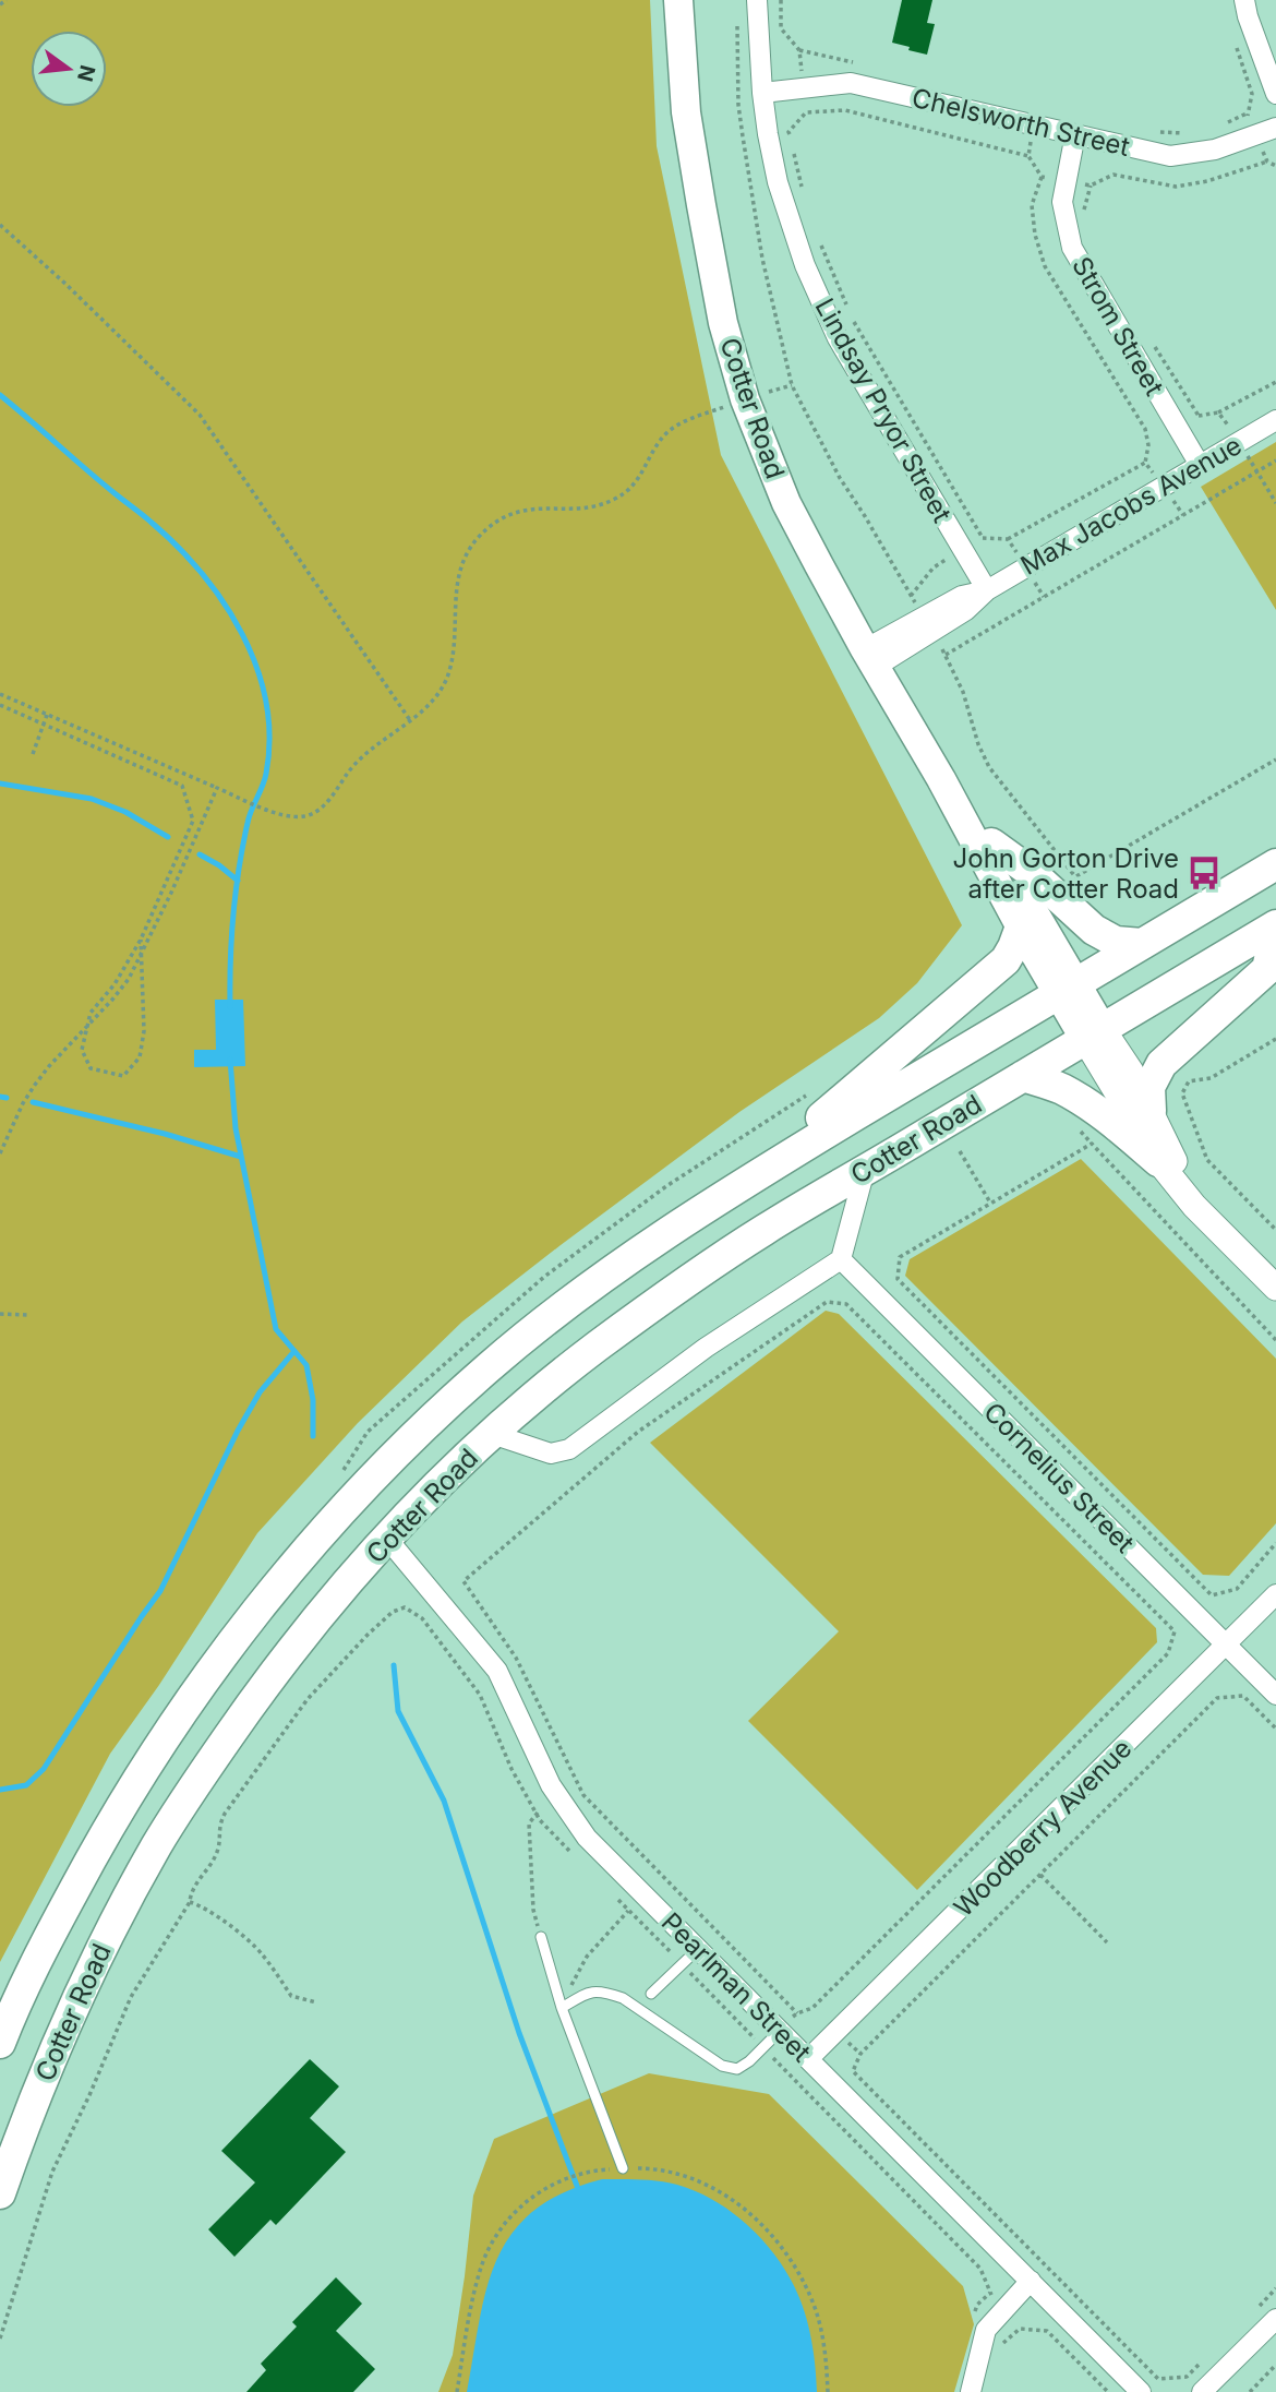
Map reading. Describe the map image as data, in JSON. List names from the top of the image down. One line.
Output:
{"streets":{"main road":["Cotter Road"],"street":["Chelsworth Street","Strom Street","Lindsay Pryor Street","Max Jacobs Avenue","Cornelius Street","Woodberry Avenue","Pearlman Street"]},"crossings":[["Chelsworth Street","Strom Street"],["Chelsworth Street","Lindsay Pryor Street"],["Strom Street","Max Jacobs Avenue"],["Cotter Road","Max Jacobs Avenue"],["Cotter Road","Pearlman Street"],["Lindsay Pryor Street","Max Jacobs Avenue"],["Cornelius Street","Woodberry Avenue"],["Woodberry Avenue","Pearlman Street"]],"places":{"bus stop":["John Gorton Drive after Cotter Road"]},"north":"right"}
